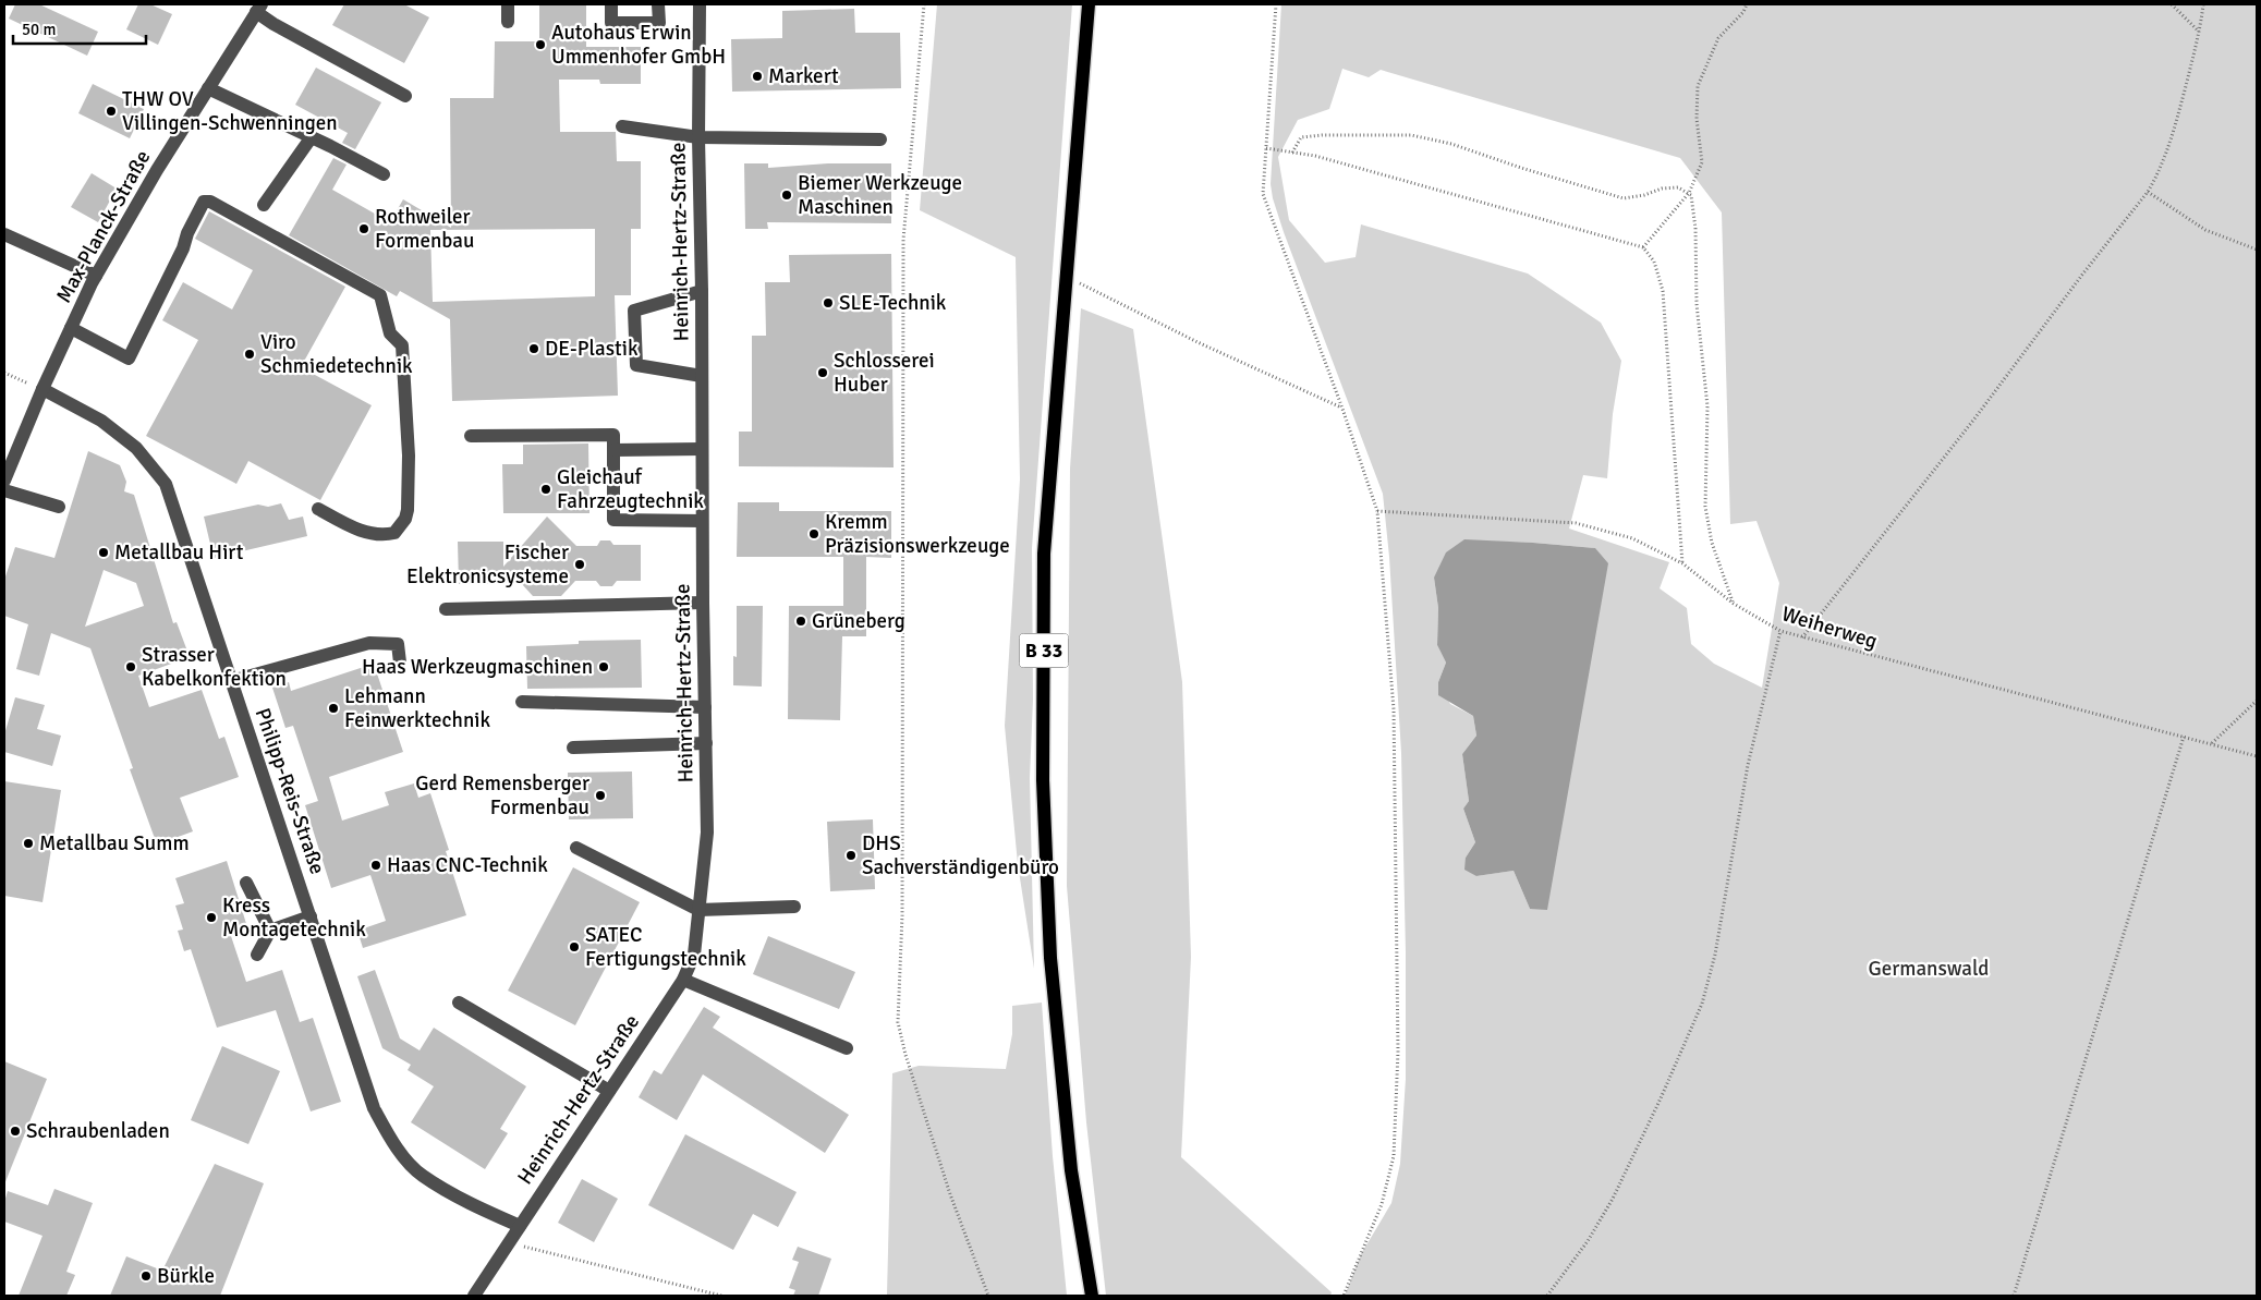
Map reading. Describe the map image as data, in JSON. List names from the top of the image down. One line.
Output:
{"streets":{"main road":["B 33"],"street":["Max-Planck-Straße","Heinrich-Hertz-Straße","Philipp-Reis-Straße"],"path":["Weiherweg"]},"crossings":[["Max-Planck-Straße","Philipp-Reis-Straße"],["Heinrich-Hertz-Straße","Philipp-Reis-Straße"]],"parks":["Germanswald"],"places":["Autohaus Erwin Ummenhofer GmbH","Markert","THW OV Villingen-Schwenningen","Biemer Werkzeuge Maschinen","Rothweiler Formenbau","SLE-Technik","DE-Plastik","Viro Schmiedetechnik","Schlosserei Huber","Gleichauf Fahrzeugtechnik","Kremm Präzisionswerkzeuge","Metallbau Hirt","Fischer Elektronicsysteme","Grüneberg","Strasser Kabelkonfektion","Haas Werkzeugmaschinen","Lehmann Feinwerktechnik","Gerd Remensberger Formenbau","Metallbau Summ","DHS Sachverständigenbüro","Haas CNC-Technik","Kress Montagetechnik","SATEC Fertigungstechnik","Schraubenladen","Bürkle"],"scale_bar":"50 m"}
